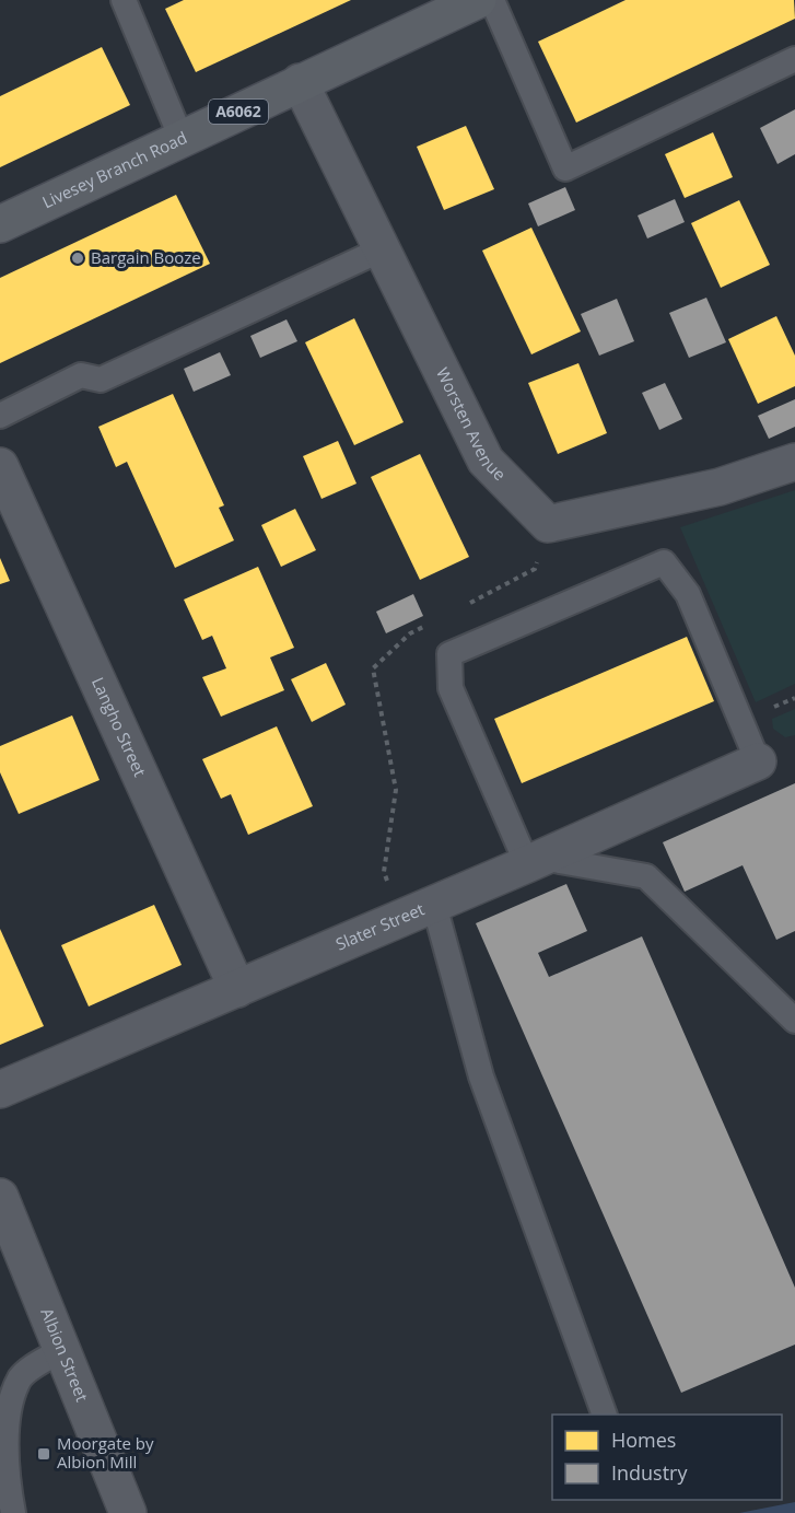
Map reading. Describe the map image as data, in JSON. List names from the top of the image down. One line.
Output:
{"streets":{"main road":["A6062","Livesey Branch Road"],"street":["Worsten Avenue","Langho Street","Slater Street","Albion Street"]},"crossings":[["Livesey Branch Road","Worsten Avenue"],["Langho Street","Slater Street"]],"places":{"other":["Bargain Booze"],"transit":["Moorgate by Albion Mill"]},"legend":["Homes","Industry"]}
